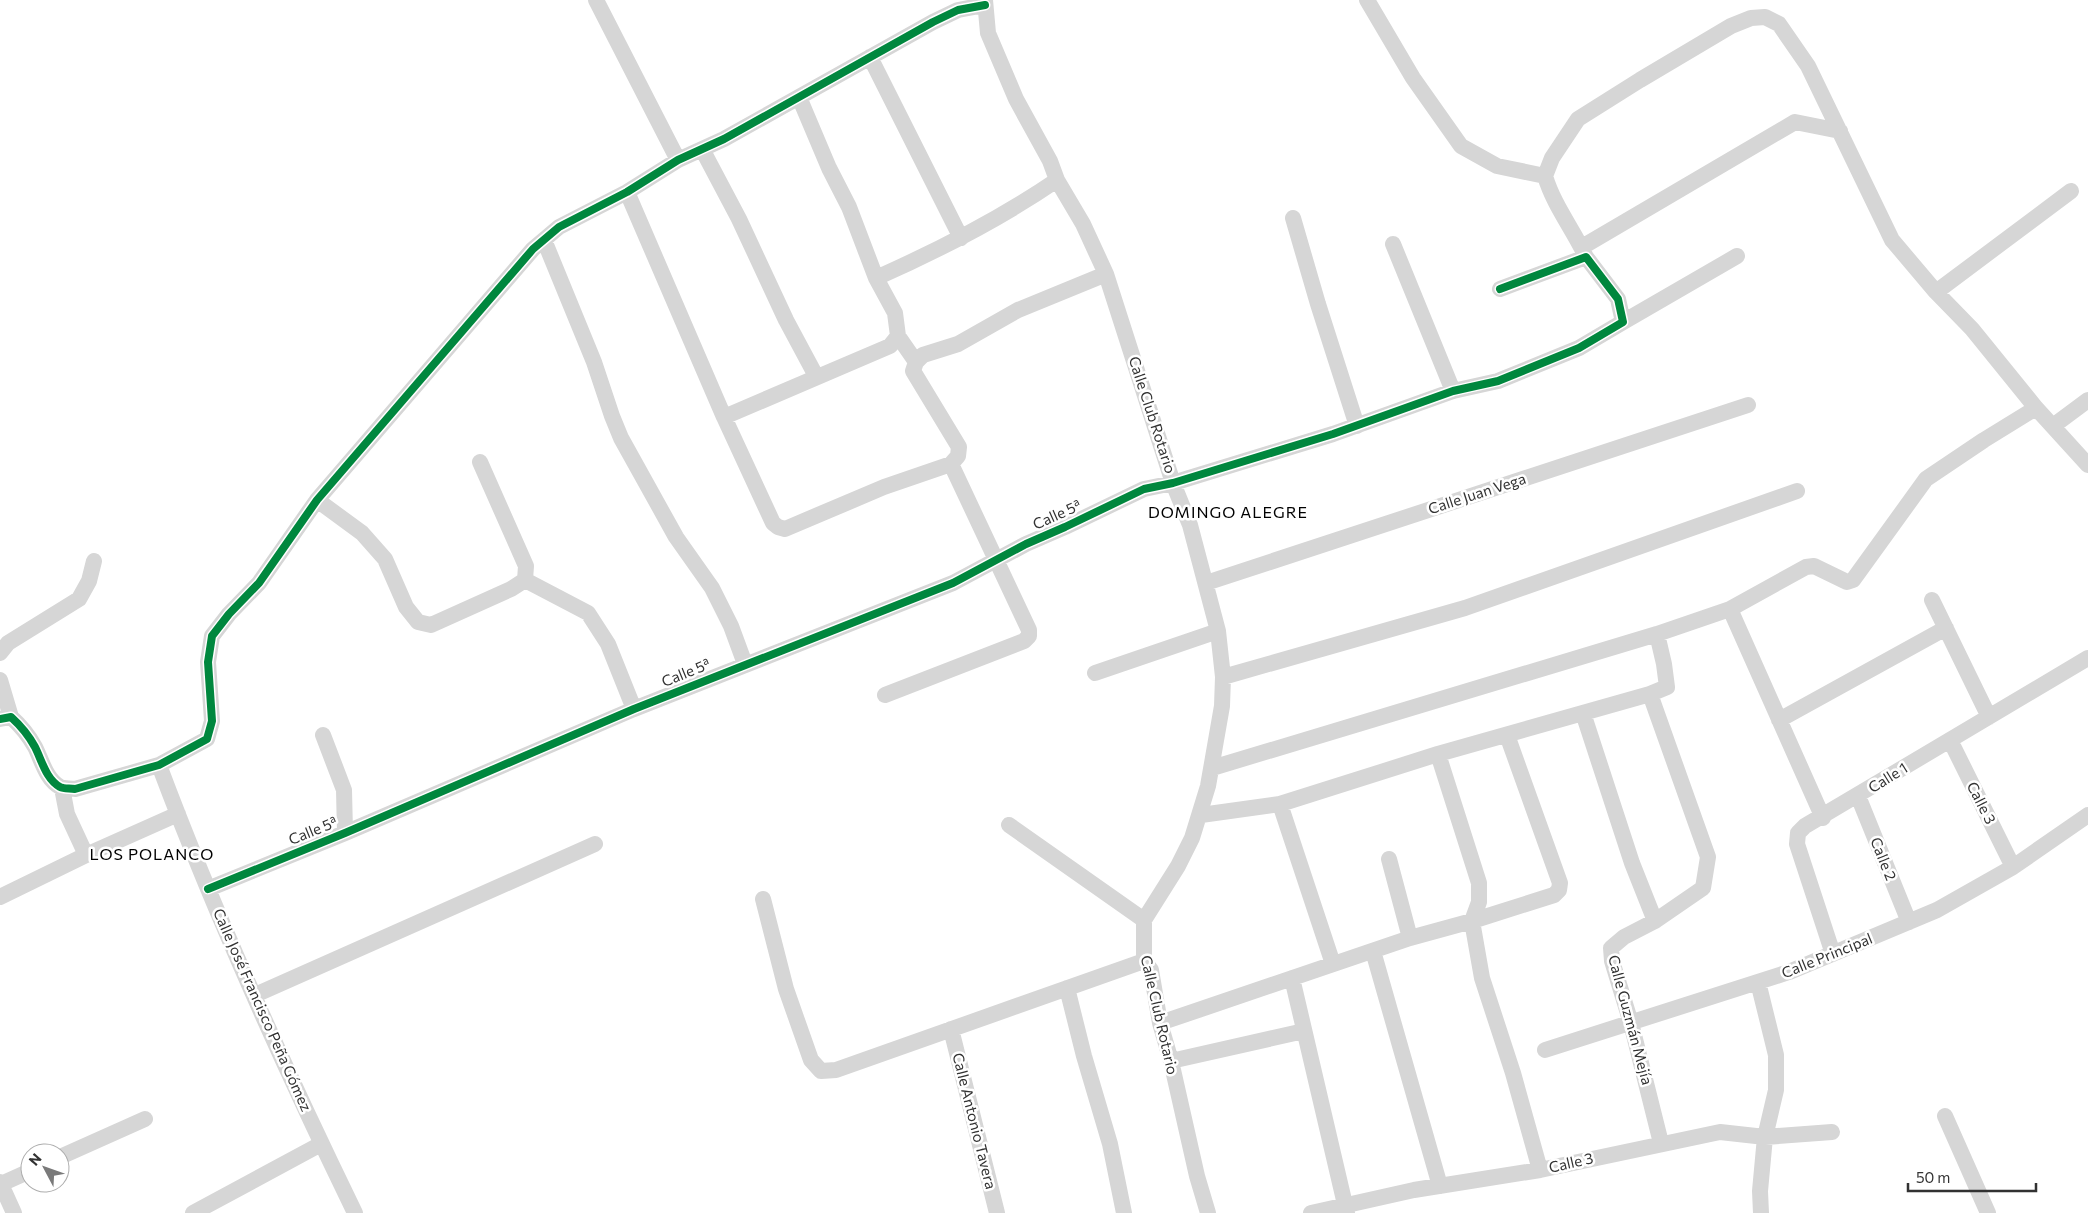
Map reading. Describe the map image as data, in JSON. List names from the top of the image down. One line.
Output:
{"streets":{"street":["Calle Club Rotario","Calle Juan Vega","Calle 5ª","Calle 1","Calle 3","Calle 2","Calle Principal","Calle José Francisco Peña Gómez","Calle Guzmán Mejía","Calle Antonio Tavera"]},"crossings":[["Calle Club Rotario","Calle Juan Vega"],["Calle Club Rotario","Calle 5ª"],["Calle 5ª","Calle José Francisco Peña Gómez"],["Calle 1","Calle 3"],["Calle 1","Calle 2"],["Calle 1","Calle Principal"],["Calle 3","Calle Principal"],["Calle 3","Calle Guzmán Mejía"],["Calle 2","Calle Principal"],["Calle Principal","Calle Guzmán Mejía"]],"districts":["DOMINGO ALEGRE","LOS POLANCO"],"scale_bar":"50 m","north":"top left"}
